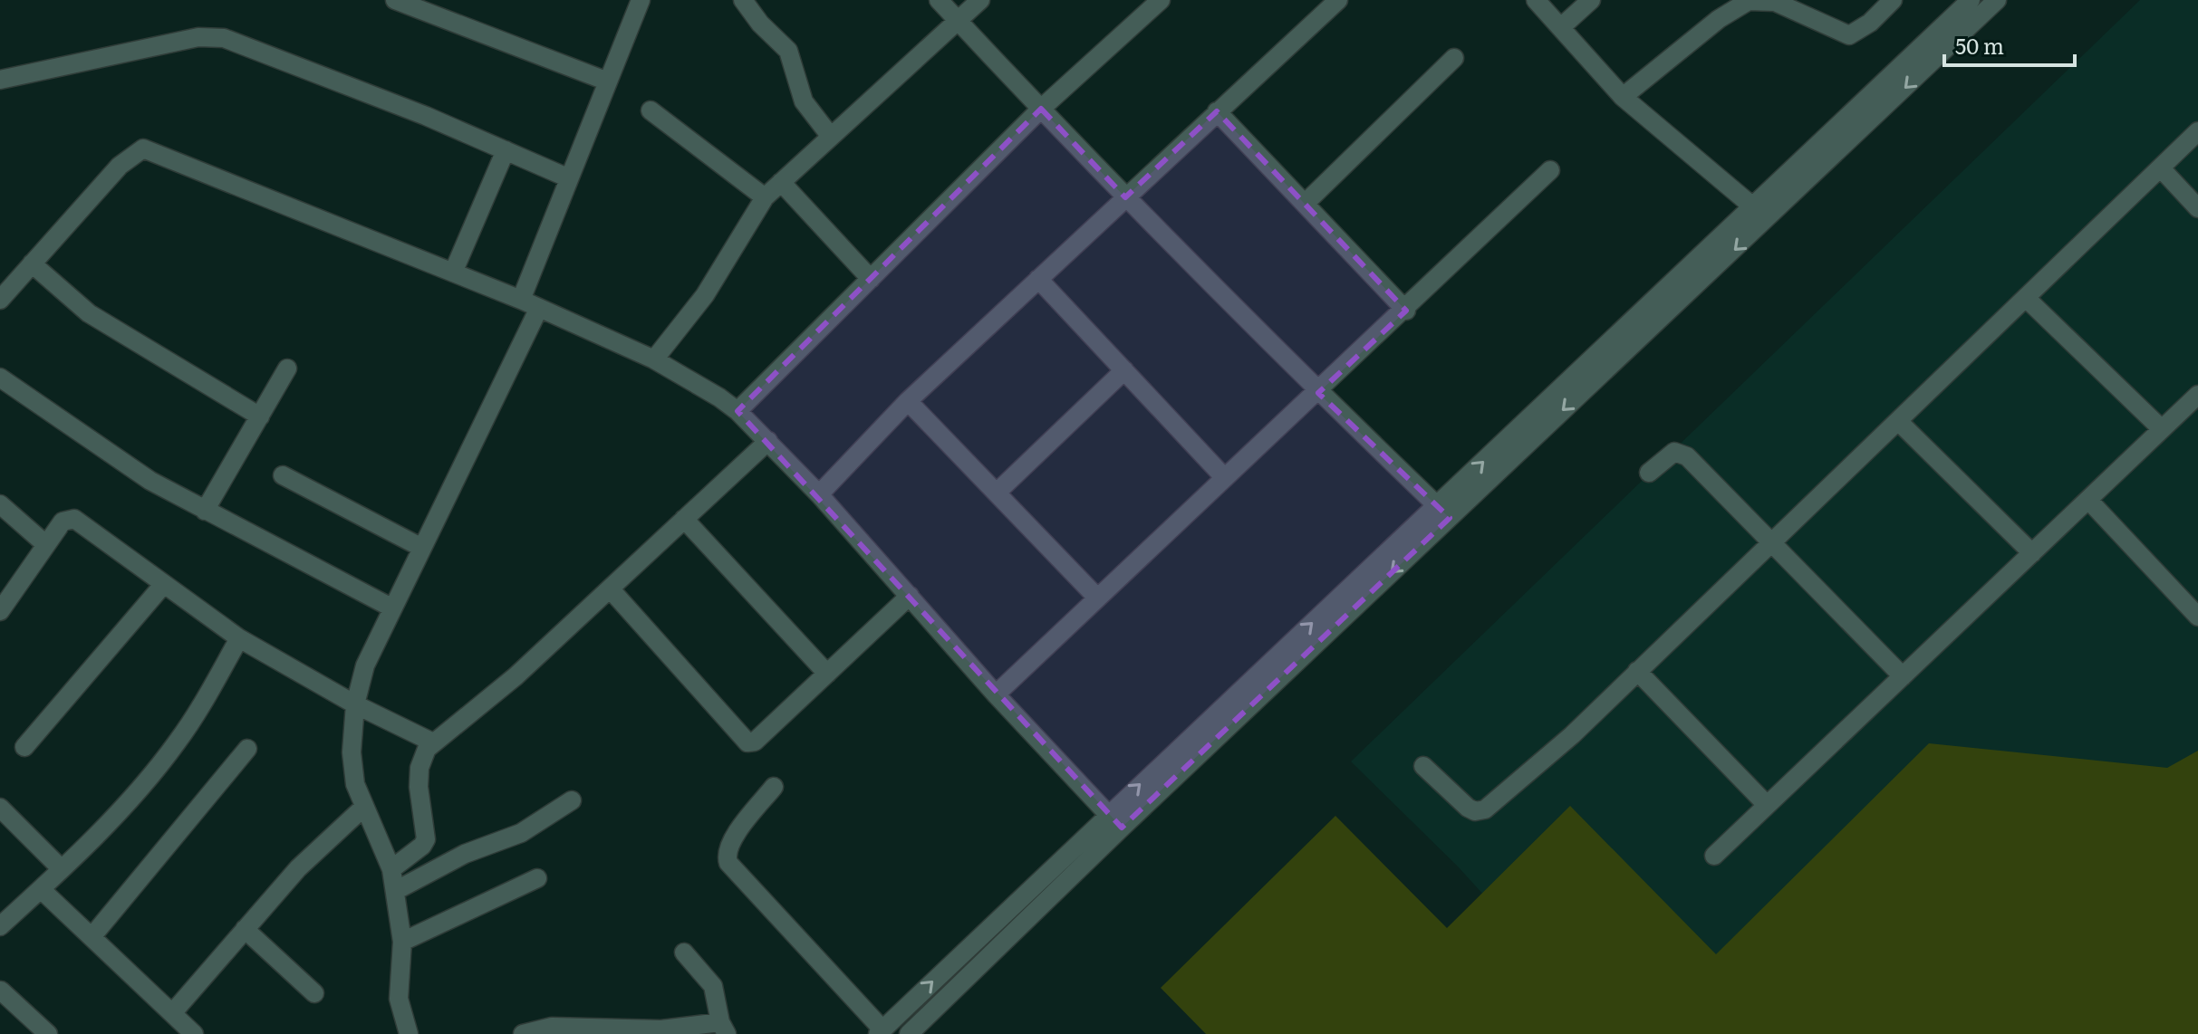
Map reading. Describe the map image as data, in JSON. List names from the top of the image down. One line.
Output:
{"scale_bar":"50 m"}
